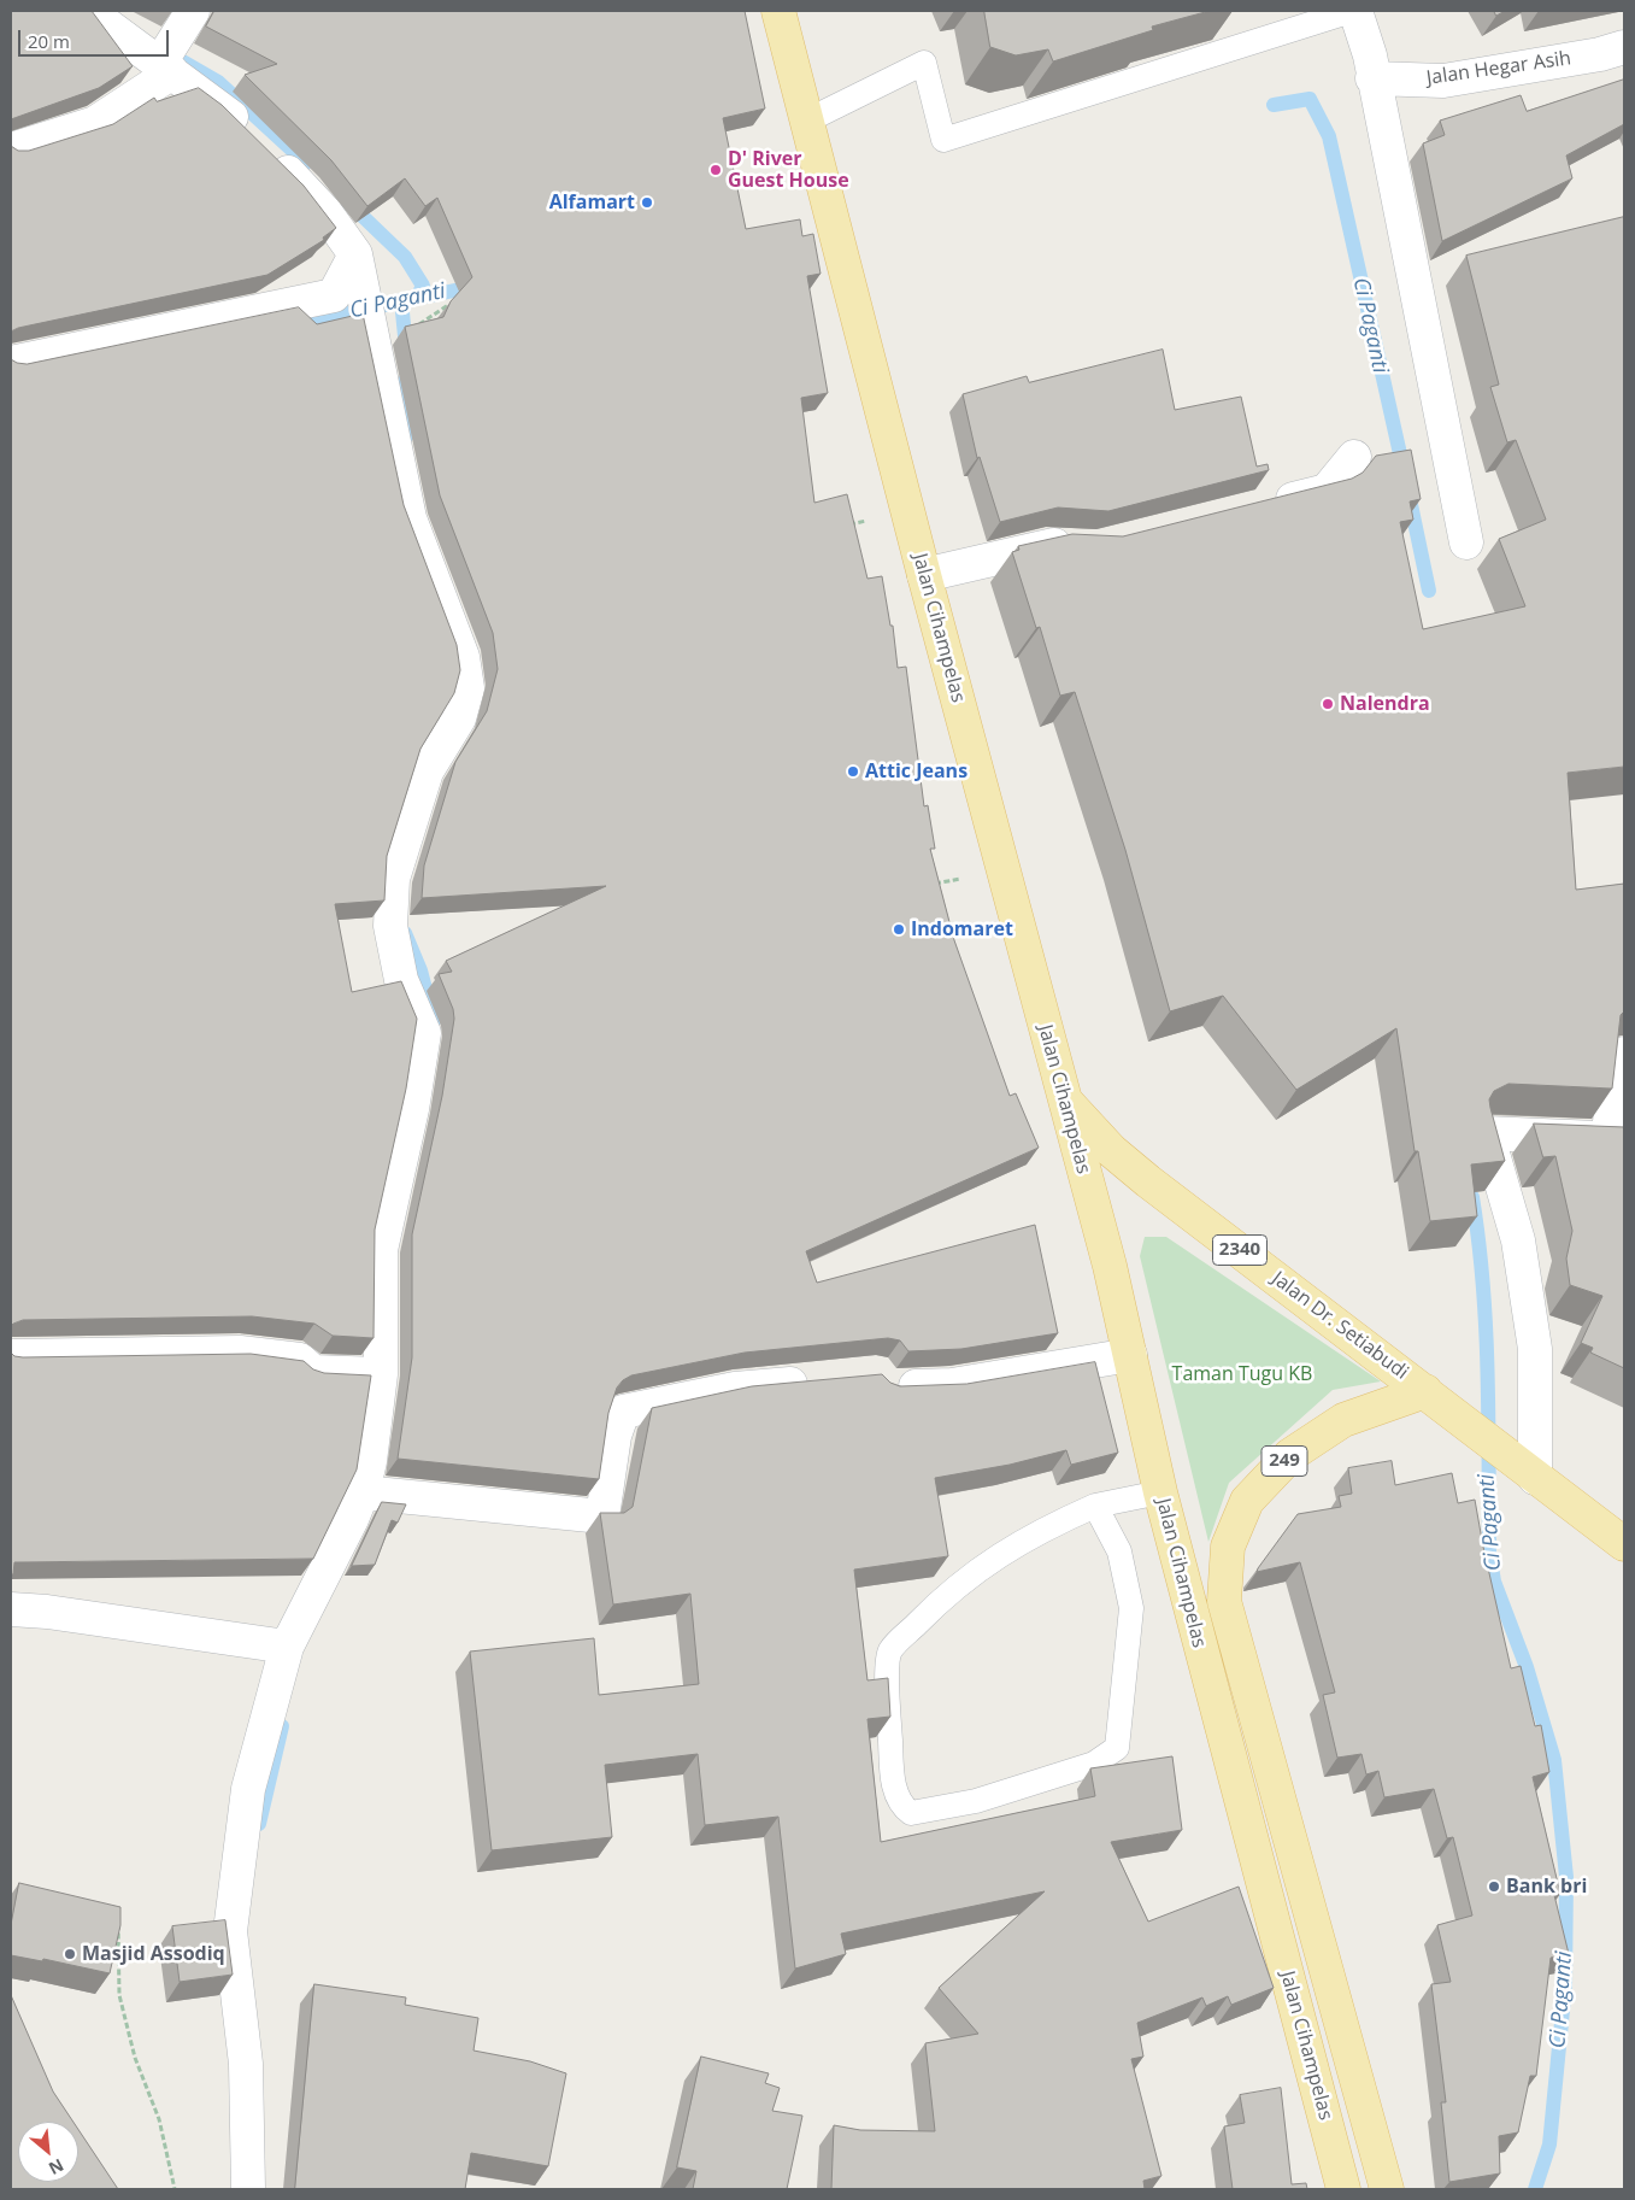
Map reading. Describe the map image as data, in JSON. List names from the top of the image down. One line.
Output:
{"streets":{"main road":["Jalan Cihampelas","2340","Jalan Dr. Setiabudi","249"],"street":["Jalan Hegar Asih"]},"crossings":[["Jalan Cihampelas","Jalan Dr. Setiabudi"]],"water":["Ci Paganti"],"parks":["Taman Tugu KB"],"places":["D' River Guest House","Alfamart","Nalendra","Attic Jeans","Indomaret","Bank bri","Masjid Assodiq"],"scale_bar":"20 m","north":"bottom right"}
